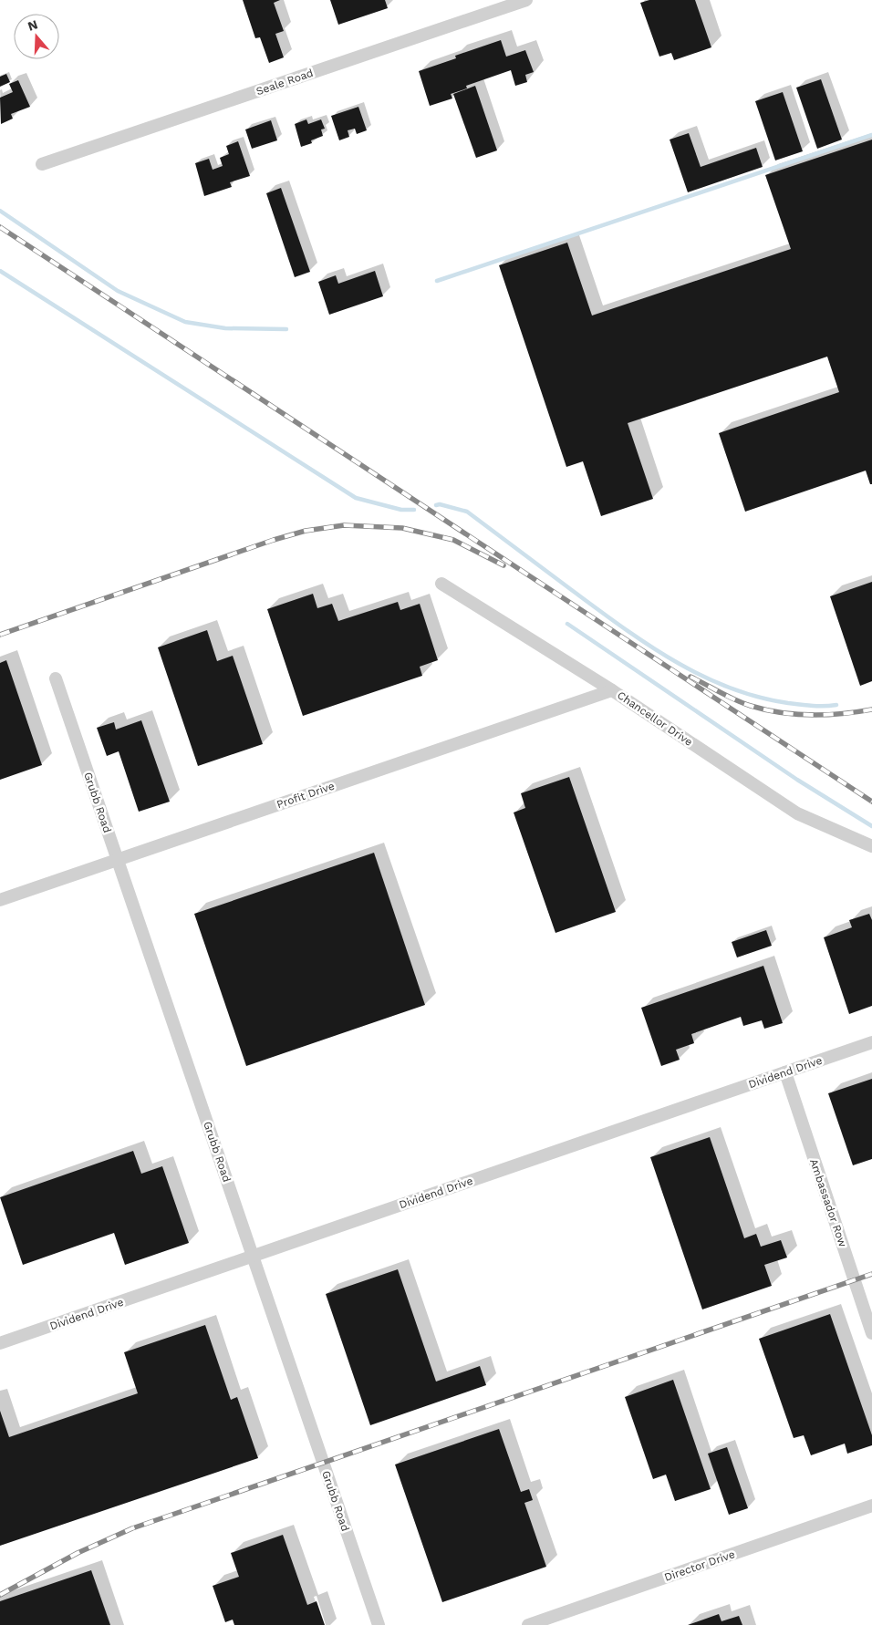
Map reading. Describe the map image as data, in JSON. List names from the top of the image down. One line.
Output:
{"streets":{"street":["Seale Road","Chancellor Drive","Profit Drive","Grubb Road","Dividend Drive","Ambassador Row","Director Drive"]},"crossings":[["Chancellor Drive","Profit Drive"],["Profit Drive","Grubb Road"],["Grubb Road","Dividend Drive"],["Dividend Drive","Ambassador Row"]],"north":"top"}
